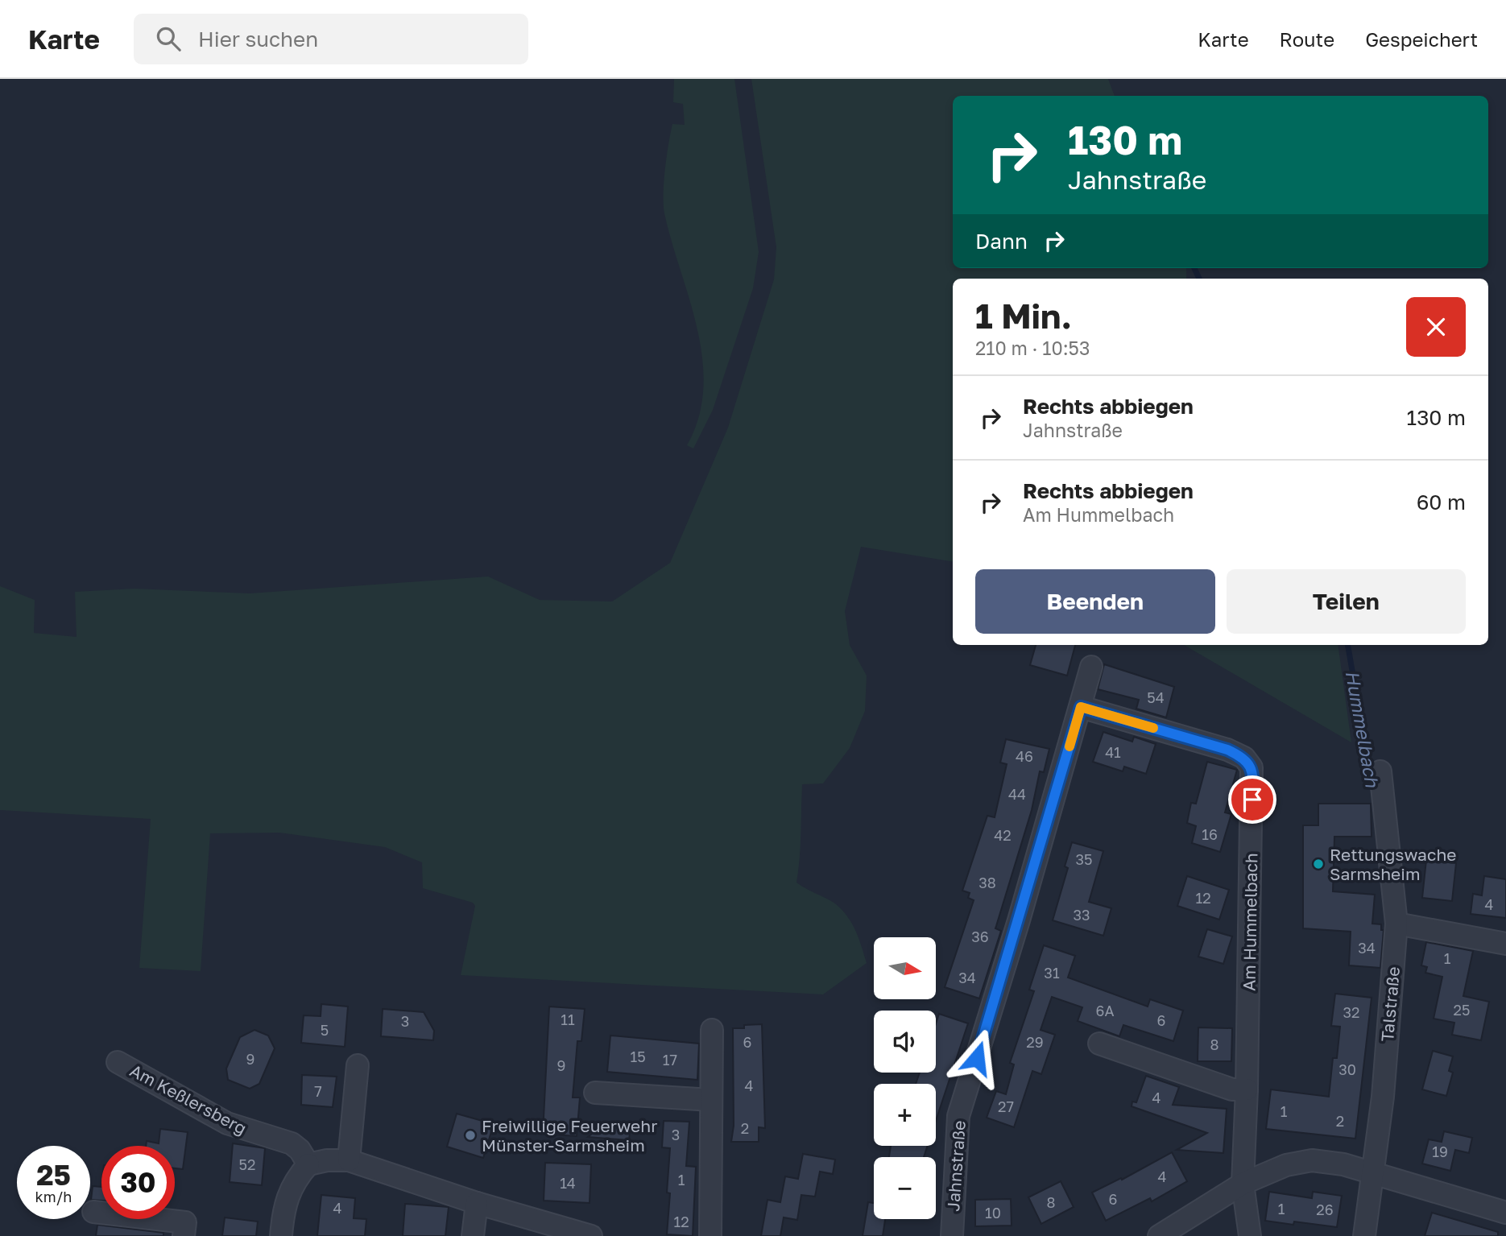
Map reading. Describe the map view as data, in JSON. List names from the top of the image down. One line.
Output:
{"streets":{"street":["Am Hummelbach","Talstraße","Am Keßlersberg","Jahnstraße"]},"crossings":[["Am Hummelbach","Jahnstraße"]],"water":["Hummelbach"],"places":["Rettungswache Sarmsheim","Freiwillige Feuerwehr Münster-Sarmsheim"],"house_numbers":["54","41","46","44","16","42","35","38","12","4","33","36","34","1","31","34","25","6A","32","11","6","3","5","6","29","8","15","9","17","9","30","4","7","4","27","1","2","2","3","19","52","4","1","14","6","8","4","1","26","10","12"],"north":"right","page":{"header":"Karte","search":"Hier suchen","nav":["Karte","Route","Gespeichert"],"turn":["130 m","Jahnstraße"],"then":"Dann","heading":["1 Min.","210 m · 10:53"],"list":[{"name":"Rechts abbiegen","note":"Jahnstraße","value":"130 m"},{"name":"Rechts abbiegen","note":"Am Hummelbach","value":"60 m"}],"buttons":["Beenden","Teilen"],"map_buttons":["+","−"],"speed":"25 km/h","limit":"30"}}
